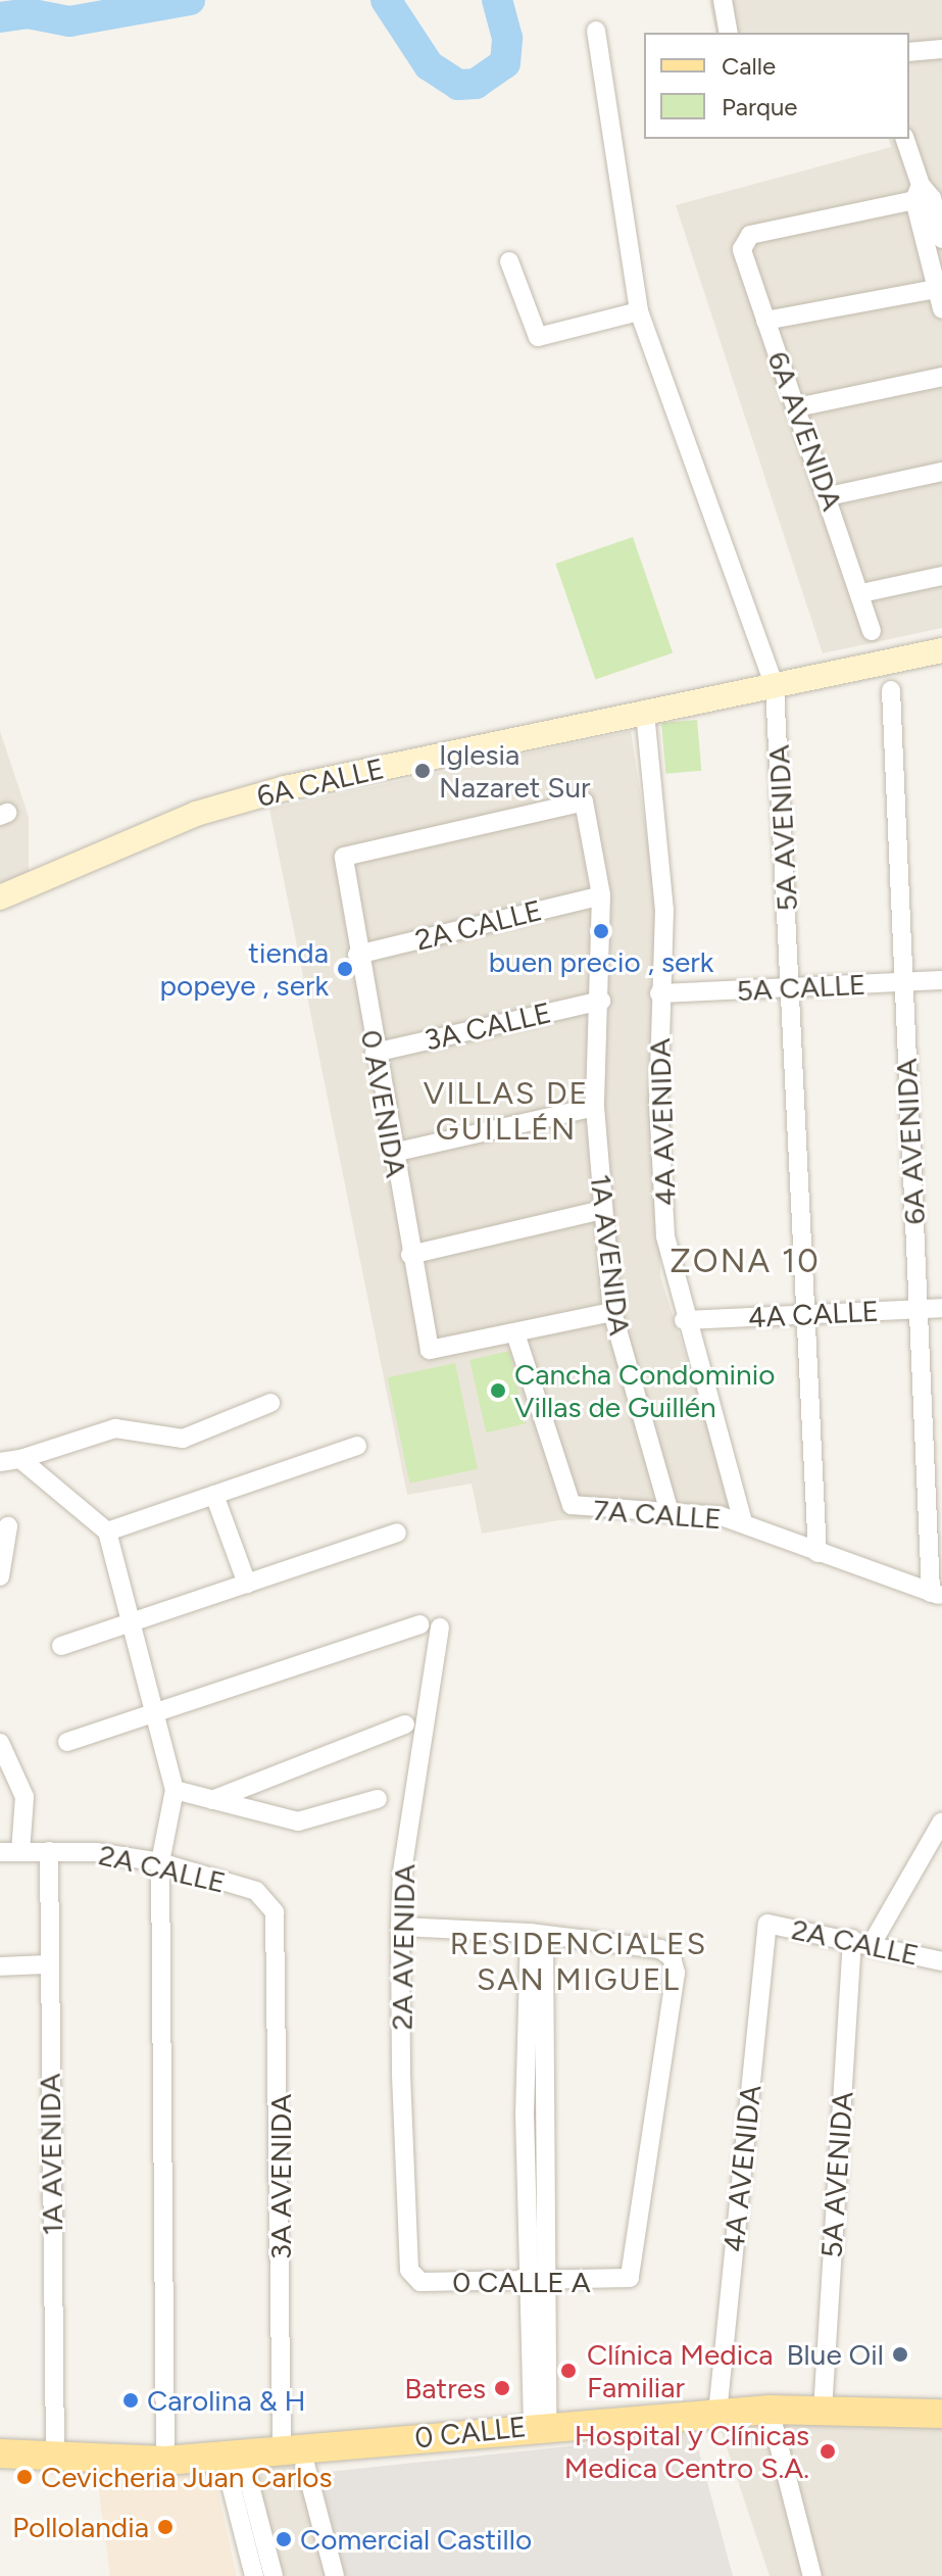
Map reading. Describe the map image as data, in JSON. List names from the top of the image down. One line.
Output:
{"streets":{"main road":["6A CALLE","0 CALLE"],"street":["6A AVENIDA","5A AVENIDA","2A CALLE","5A CALLE","3A CALLE","0 AVENIDA","4A AVENIDA","1A AVENIDA","4A CALLE","7A CALLE","2A AVENIDA","3A AVENIDA","0 CALLE A"]},"crossings":[["6A AVENIDA","5A CALLE"],["6A AVENIDA","4A CALLE"],["6A CALLE","5A AVENIDA"],["6A CALLE","4A AVENIDA"],["5A AVENIDA","2A CALLE"],["5A AVENIDA","5A CALLE"],["5A AVENIDA","4A CALLE"],["5A AVENIDA","0 CALLE"],["2A CALLE","0 AVENIDA"],["2A CALLE","4A AVENIDA"],["2A CALLE","1A AVENIDA"],["2A CALLE","3A AVENIDA"],["5A CALLE","4A AVENIDA"],["3A CALLE","0 AVENIDA"],["3A CALLE","1A AVENIDA"],["0 AVENIDA","1A AVENIDA"],["0 AVENIDA","7A CALLE"],["4A AVENIDA","4A CALLE"],["4A AVENIDA","7A CALLE"],["4A AVENIDA","0 CALLE"],["1A AVENIDA","7A CALLE"],["1A AVENIDA","0 CALLE"],["2A AVENIDA","0 CALLE A"],["3A AVENIDA","0 CALLE"]],"districts":["VILLAS DE GUILLÉN","ZONA 10","RESIDENCIALES SAN MIGUEL"],"places":["Iglesia Nazaret Sur","buen precio , serk","tienda popeye , serk","Cancha Condominio Villas de Guillén","Blue Oil","Clínica Medica Familiar","Batres","Carolina & H","Hospital y Clínicas Medica Centro S.A.","Cevicheria Juan Carlos","Pollolandia","Comercial Castillo"],"legend":["Calle","Parque"]}
